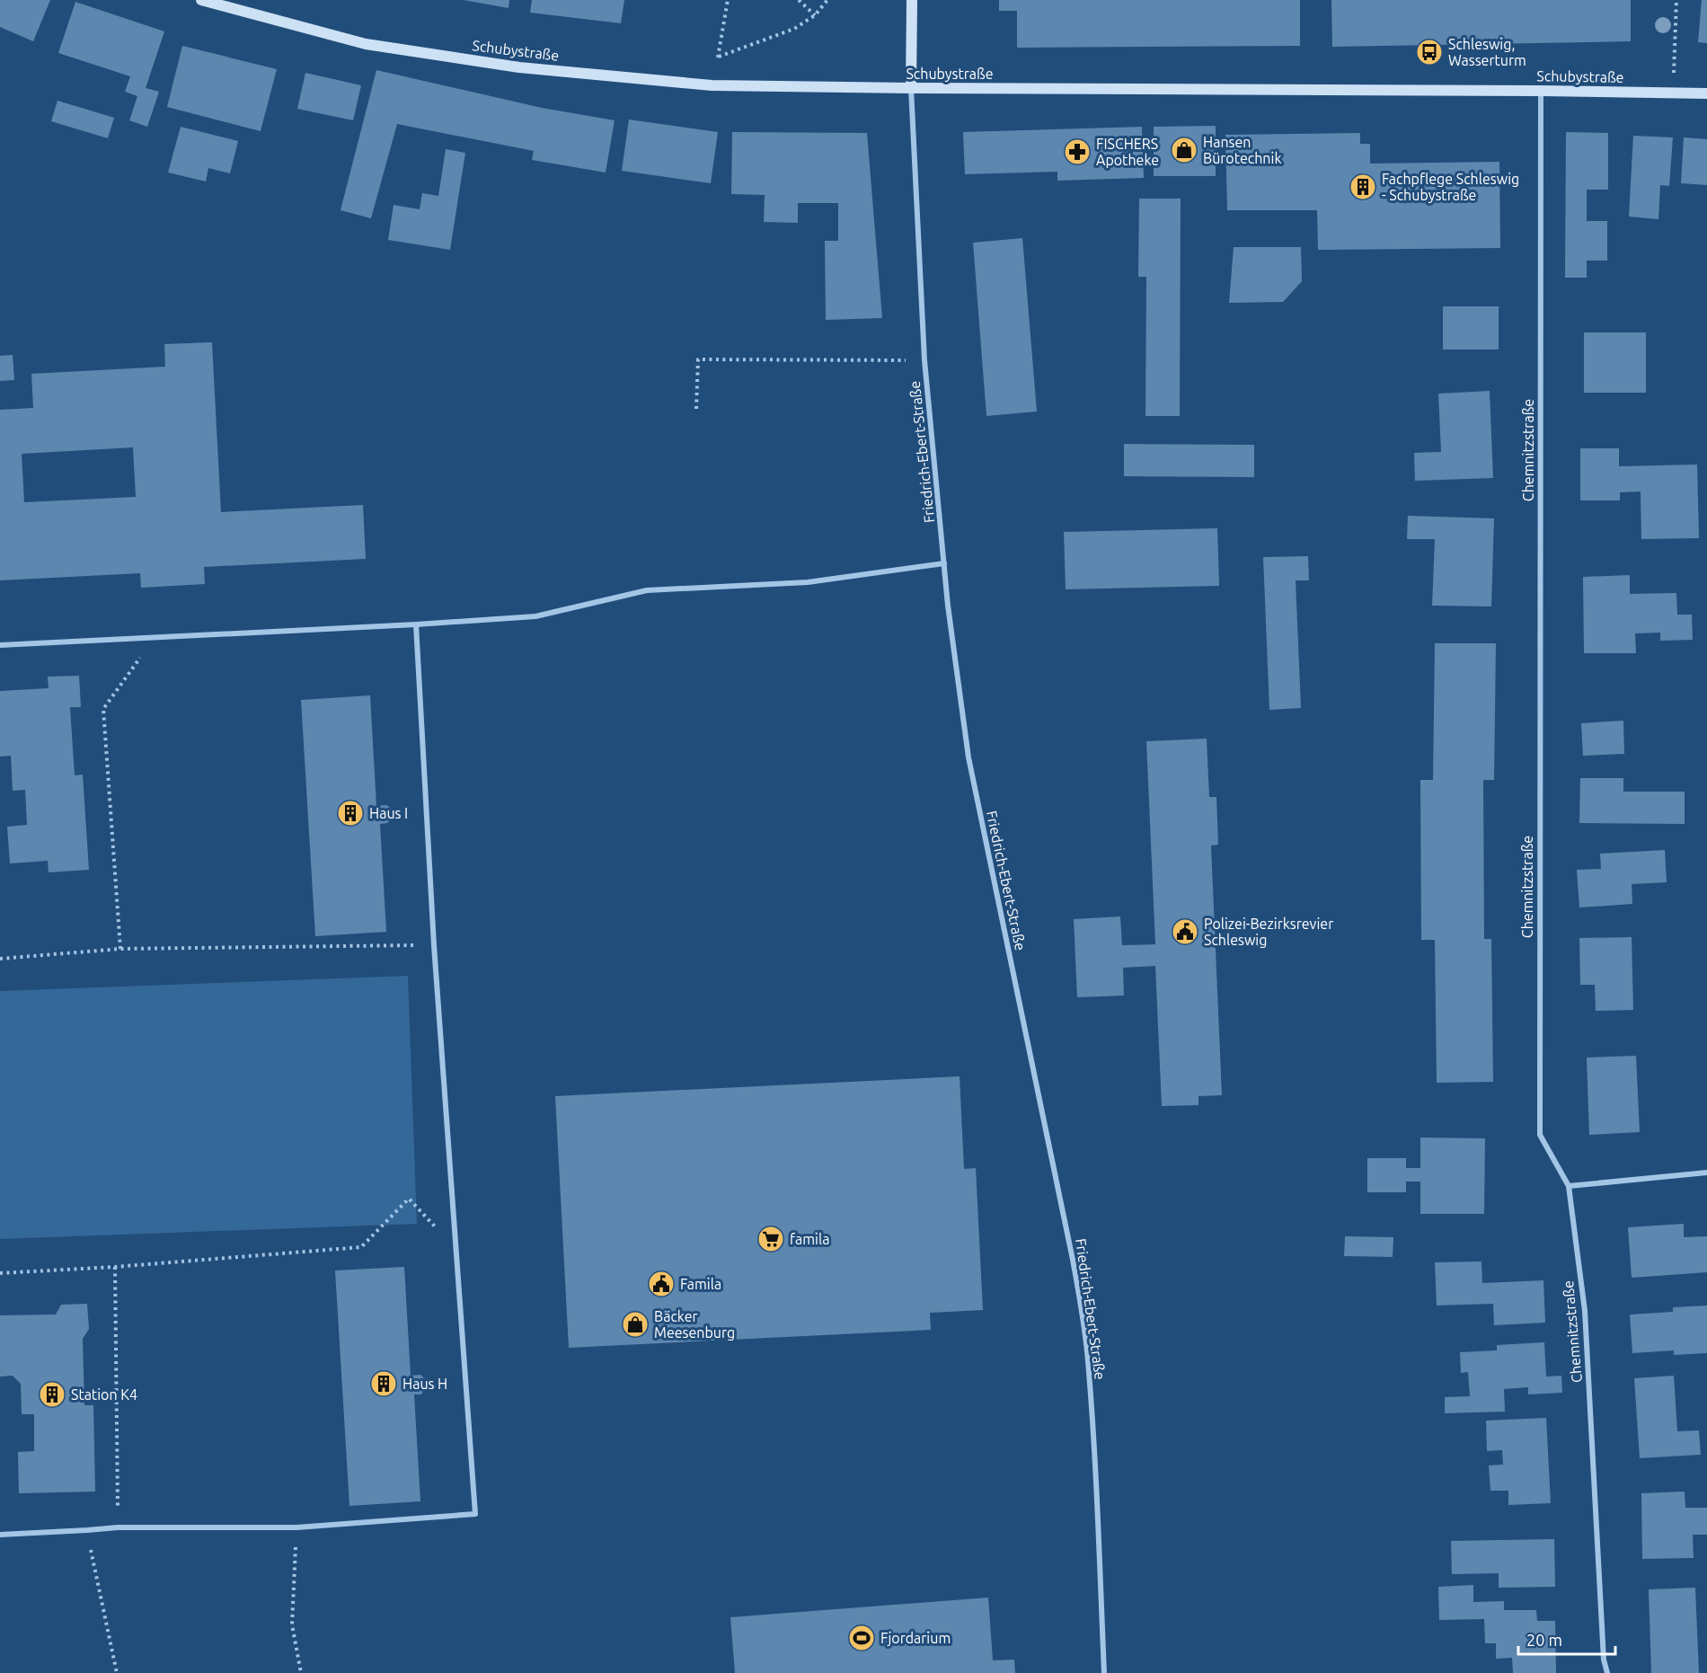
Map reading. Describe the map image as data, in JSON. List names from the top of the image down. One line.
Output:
{"streets":{"street":["Schubystraße","Chemnitzstraße","Friedrich-Ebert-Straße"]},"crossings":[["Schubystraße","Chemnitzstraße"],["Schubystraße","Friedrich-Ebert-Straße"]],"places":{"bus stop":["Schleswig, Wasserturm"],"shop":["Hansen Bürotechnik","Bäcker Meesenburg"],"pharmacy":["FISCHERS Apotheke"],"building":["Fachpflege Schleswig - Schubystraße","Haus I","Haus H","Station K4"],"public building":["Polizei-Bezirksrevier Schleswig","Famila"],"supermarket":["famila"],"sports":["Fjordarium"]},"scale_bar":"20 m"}
